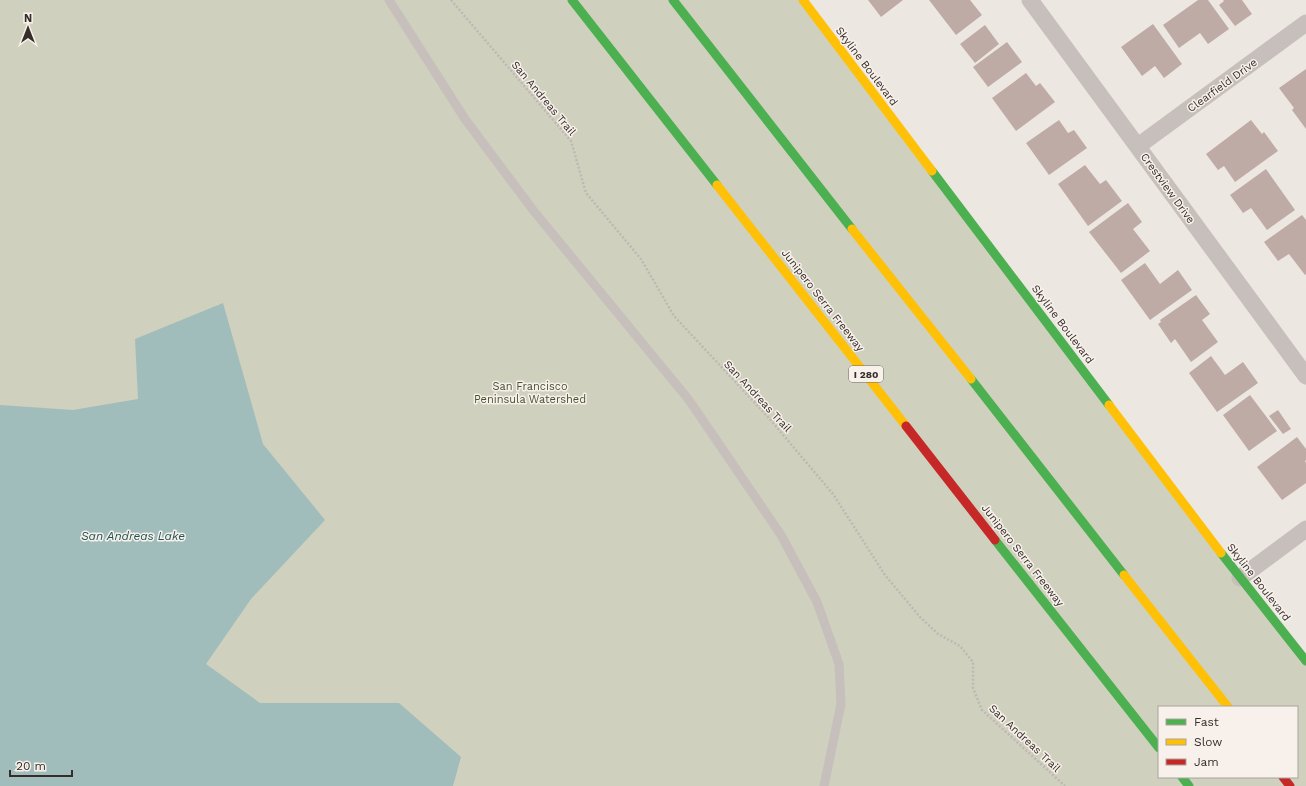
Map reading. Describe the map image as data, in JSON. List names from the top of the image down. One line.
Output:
{"streets":{"main road":["Skyline Boulevard","Junipero Serra Freeway","I 280"],"street":["Clearfield Drive","Crestview Drive"],"path":["San Andreas Trail"]},"crossings":[["Clearfield Drive","Crestview Drive"]],"water":["San Andreas Lake"],"parks":["San Francisco Peninsula Watershed"],"legend":["Fast","Slow","Jam"],"scale_bar":"20 m","north":"top"}
